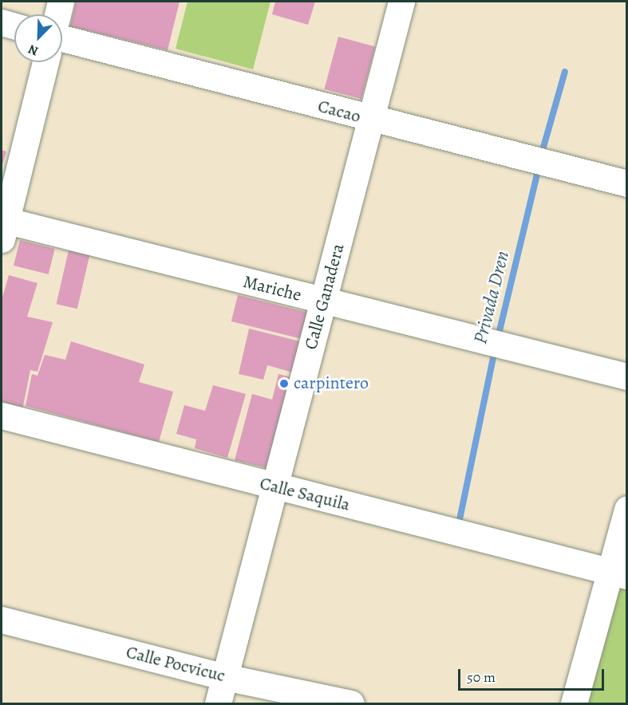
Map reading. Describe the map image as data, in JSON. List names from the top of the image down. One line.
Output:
{"streets":{"street":["Cacao","Mariche","Calle Ganadera","Calle Saquila","Calle Pocvicuc"]},"crossings":[["Cacao","Calle Ganadera"],["Mariche","Calle Ganadera"],["Calle Ganadera","Calle Saquila"],["Calle Ganadera","Calle Pocvicuc"]],"water":["Privada Dren"],"places":["carpintero"],"scale_bar":"50 m","north":"bottom left"}
